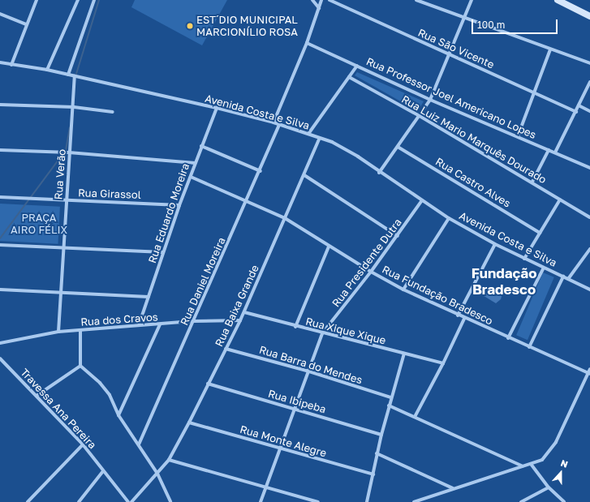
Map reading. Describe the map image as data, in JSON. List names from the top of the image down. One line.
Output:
{"streets":{"street":["Rua São Vicente","Rua Professor Joel Americano Lopes","Avenida Costa e Silva","Rua Luiz Mario Marquês Dourado","Rua Verão","Rua Castro Alves","Rua Girassol","Rua Eduardo Moreira","Rua Presidente Dutra","Rua Daniel Moreira","Rua Fundação Bradesco","Rua Baixa Grande","Rua dos Cravos","Rua Xique Xique","Rua Barra do Mendes","Rua Ibipeba","Travessa Ana Pereira","Rua Monte Alegre"]},"crossings":[["Avenida Costa e Silva","Rua Verão"],["Avenida Costa e Silva","Rua Eduardo Moreira"],["Avenida Costa e Silva","Rua Presidente Dutra"],["Avenida Costa e Silva","Rua Daniel Moreira"],["Avenida Costa e Silva","Rua Baixa Grande"],["Rua Verão","Rua Girassol"],["Rua Verão","Rua dos Cravos"],["Rua Girassol","Rua Eduardo Moreira"],["Rua Eduardo Moreira","Rua Fundação Bradesco"],["Rua Eduardo Moreira","Rua dos Cravos"],["Rua Presidente Dutra","Rua Fundação Bradesco"],["Rua Presidente Dutra","Rua Xique Xique"],["Rua Presidente Dutra","Rua Barra do Mendes"],["Rua Presidente Dutra","Rua Ibipeba"],["Rua Presidente Dutra","Rua Monte Alegre"],["Rua Daniel Moreira","Rua Fundação Bradesco"],["Rua Daniel Moreira","Rua dos Cravos"],["Rua Fundação Bradesco","Rua Baixa Grande"],["Rua Baixa Grande","Rua dos Cravos"],["Rua Baixa Grande","Rua Xique Xique"],["Rua Baixa Grande","Rua Barra do Mendes"],["Rua Baixa Grande","Rua Ibipeba"],["Rua Baixa Grande","Rua Monte Alegre"]],"districts":["Fundação Bradesco"],"parks":["PRAÇA AIRO FÉLIX"],"places":["EST´DIO MUNICIPAL MARCIONÍLIO ROSA"],"scale_bar":"100 m","north":"top"}
